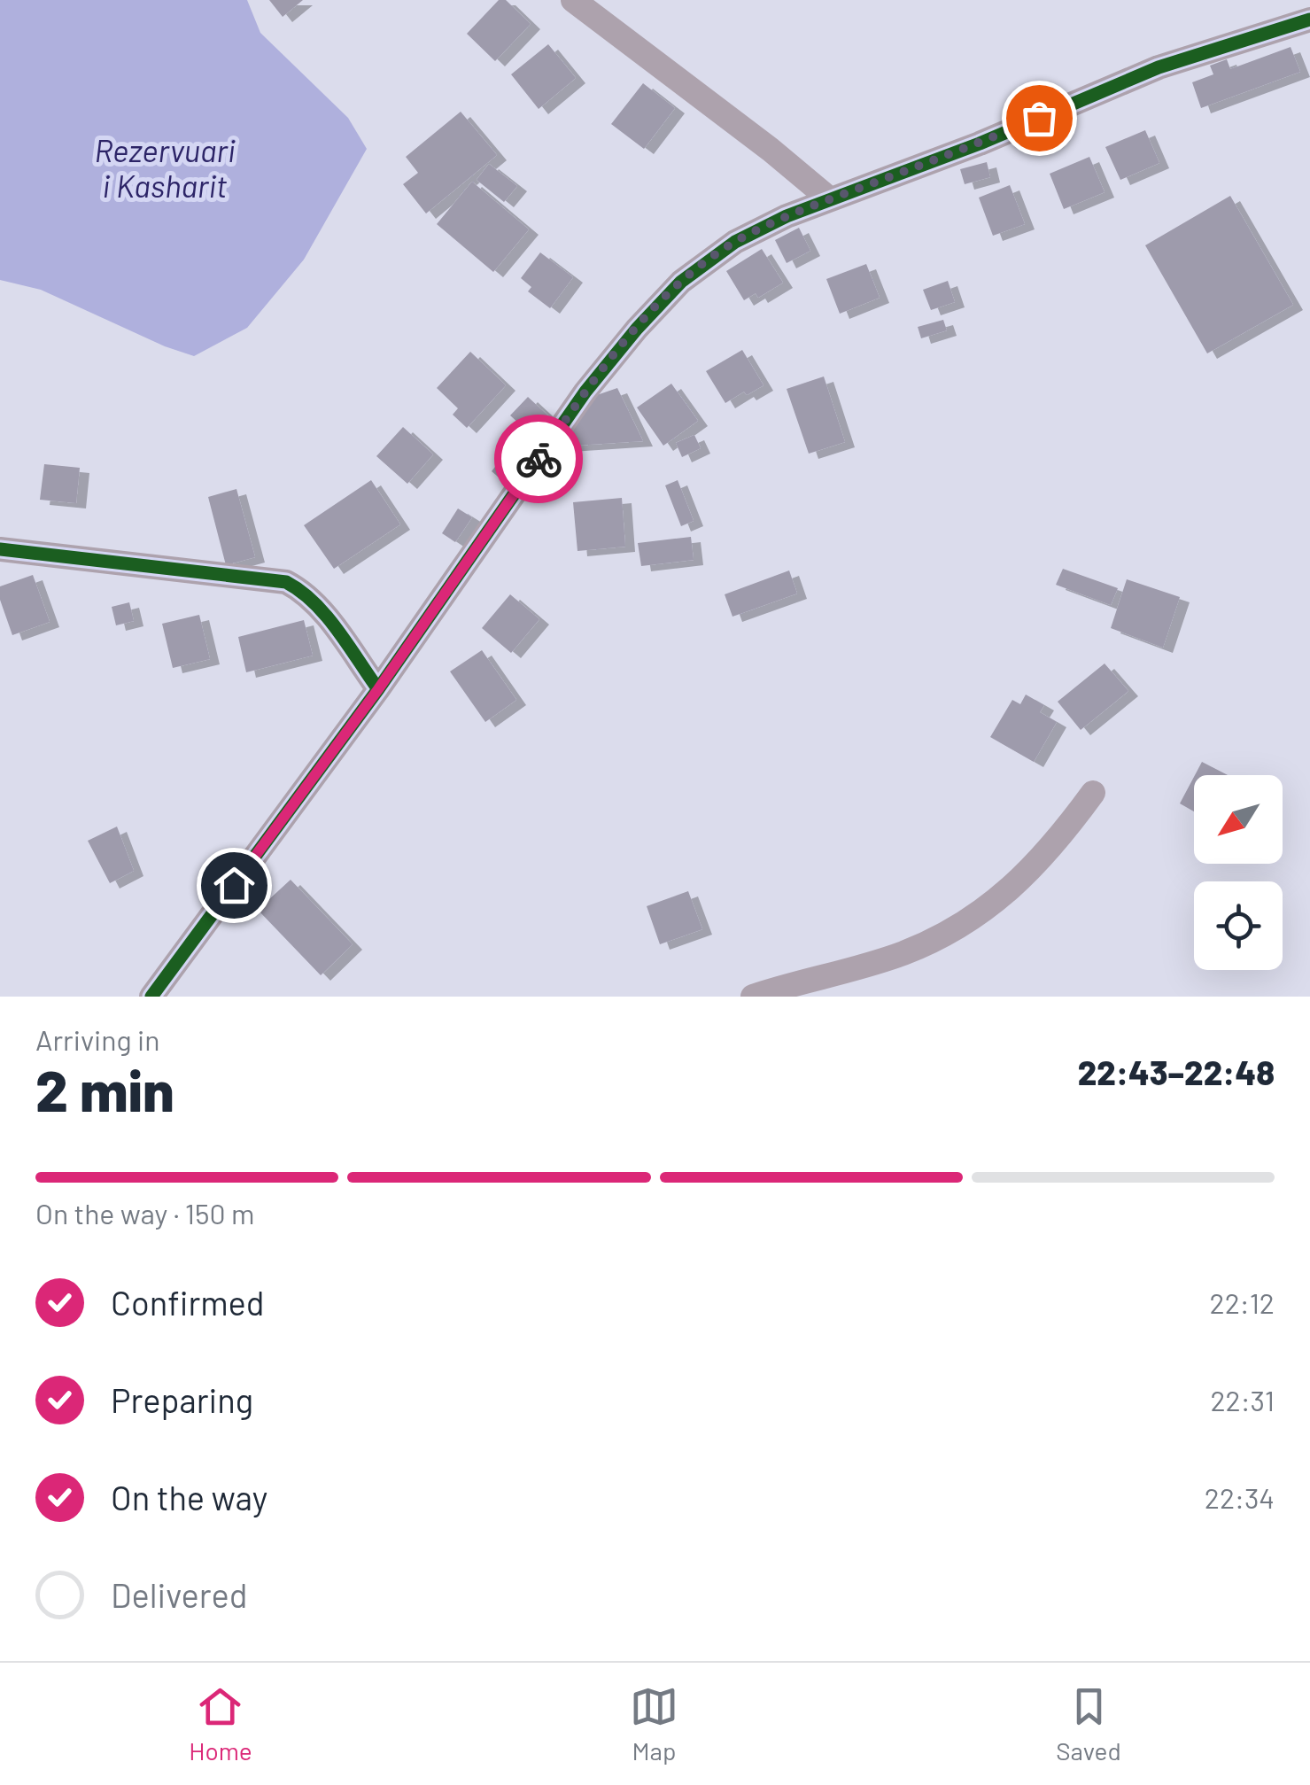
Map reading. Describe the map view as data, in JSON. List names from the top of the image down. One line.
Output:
{"water":["Rezervuari i Kasharit"],"north":"bottom left","page":{"heading":["2 min","Arriving in","22:43–22:48"],"bar":"On the way · 150 m","list":[["Confirmed","22:12"],["Preparing","22:31"],["On the way","22:34"],"Delivered"],"tabs":["Home","Map","Saved"]}}
